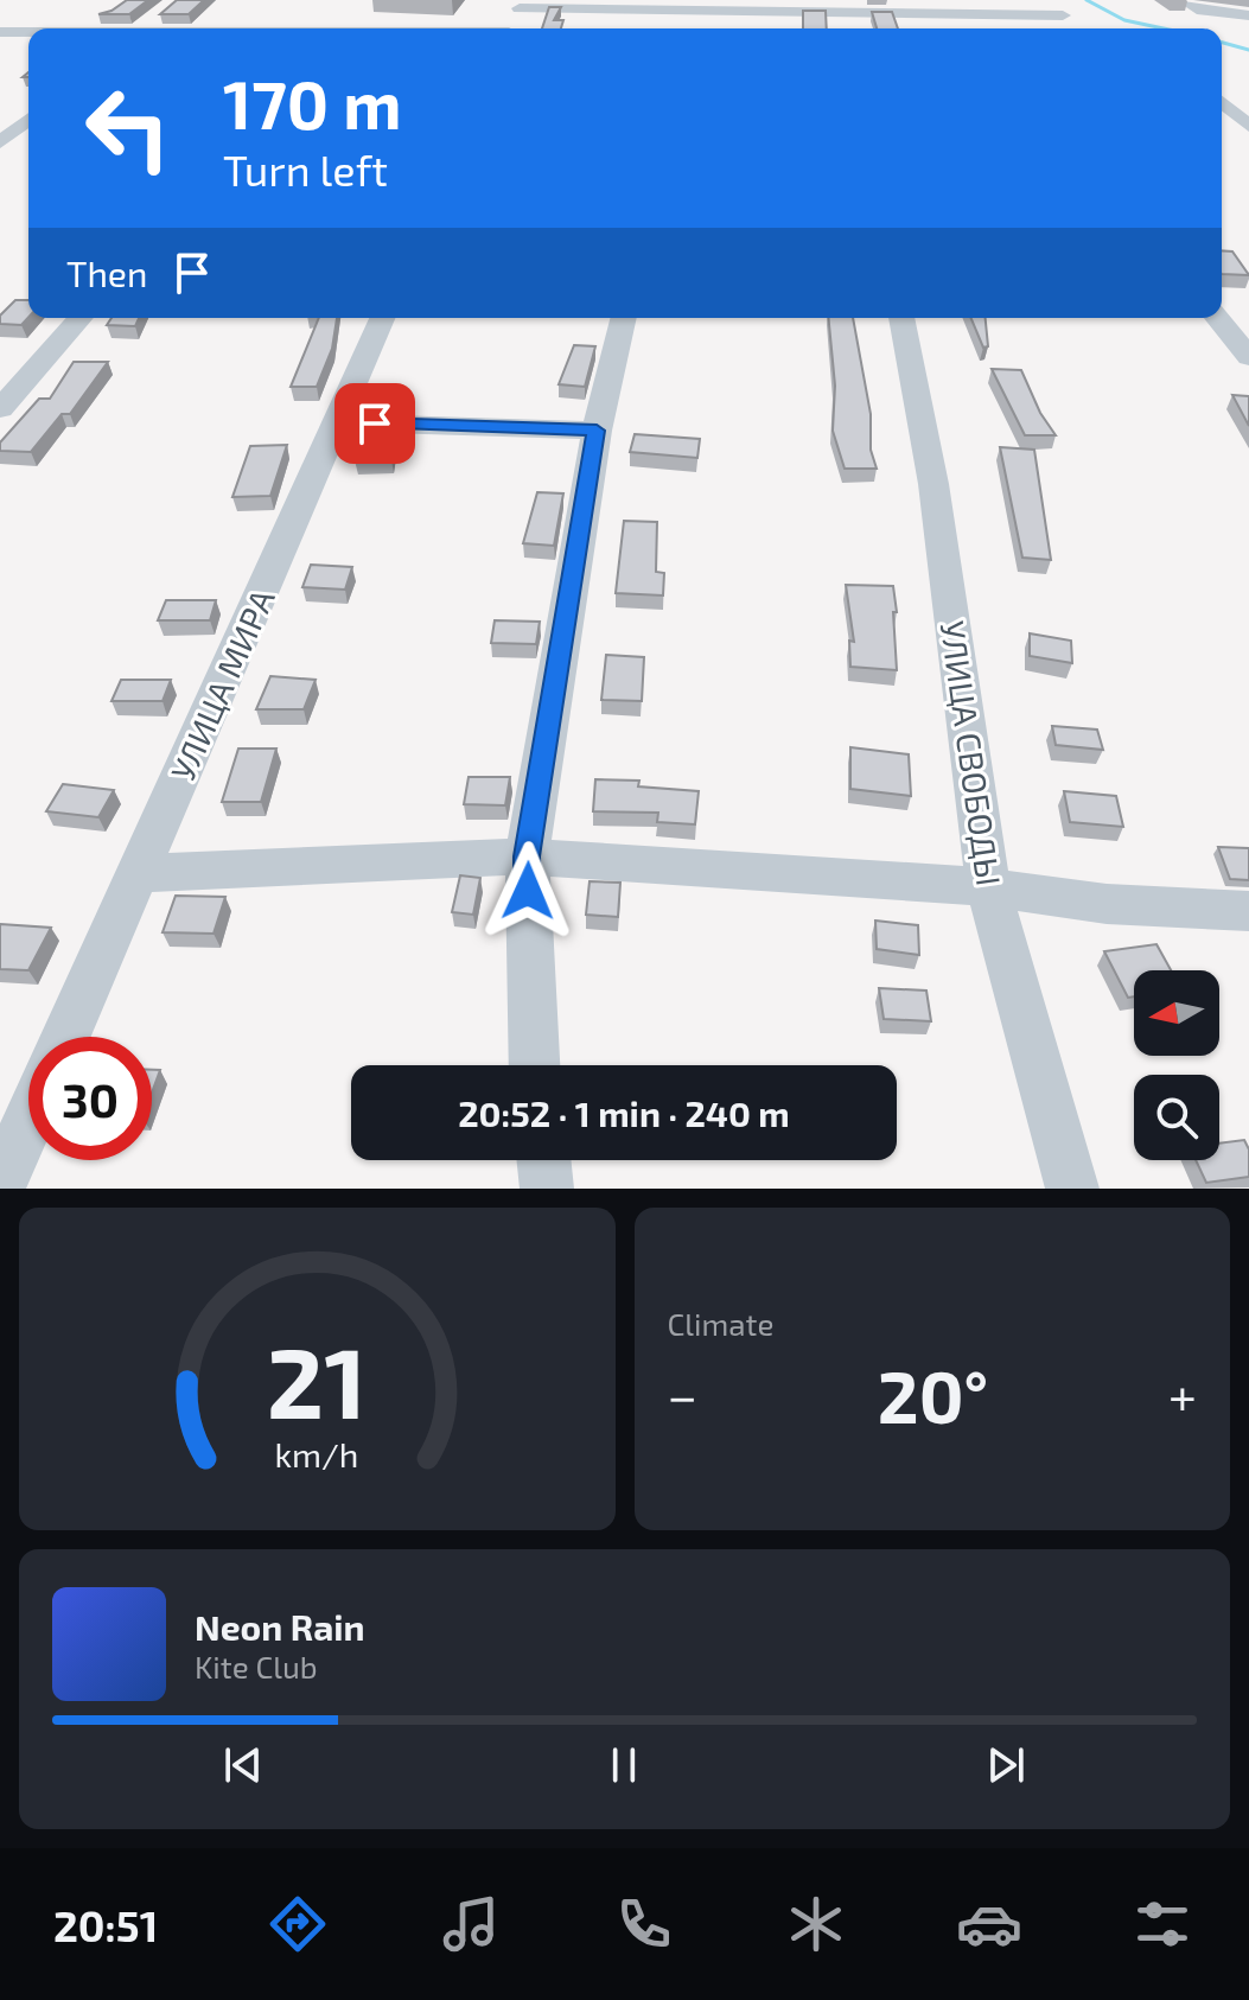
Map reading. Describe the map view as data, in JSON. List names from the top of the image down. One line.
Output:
{"streets":{"street":["УЛИЦА МИРА","УЛИЦА СВОБОДЫ"]},"north":"left","page":{"turn":["170 m","Turn left"],"then":"Then","limit":"30","trip":"20:52 · 1 min · 240 m","tile":"Climate","heat":["−","20°","+"],"song":["Neon Rain","Kite Club"],"tabs":"20:51","gauge":["21","km/h"]}}
